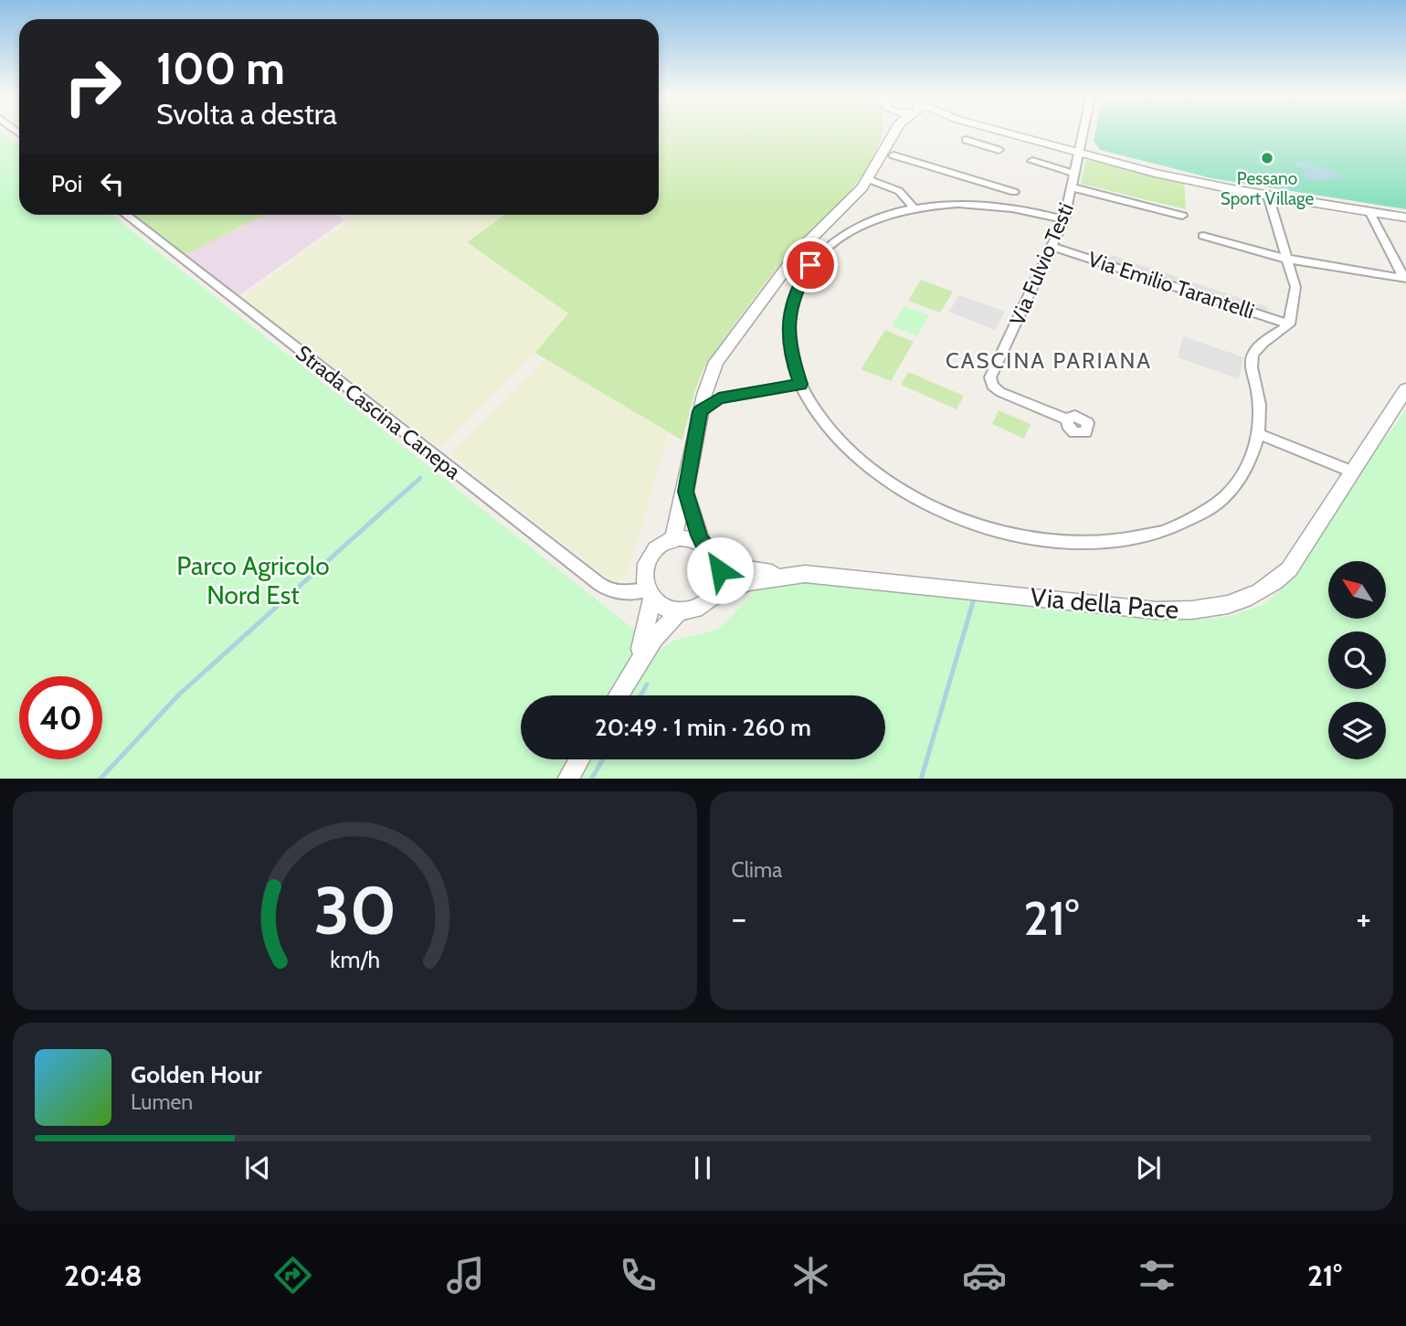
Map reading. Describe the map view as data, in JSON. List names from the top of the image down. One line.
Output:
{"streets":{"street":["Via Fulvio Testi","Via Emilio Tarantelli","Strada Cascina Canepa","Via della Pace"]},"crossings":[["Via Fulvio Testi","Via Emilio Tarantelli"],["Strada Cascina Canepa","Via della Pace"]],"districts":["CASCINA PARIANA"],"parks":["Parco Agricolo Nord Est"],"places":["Pessano Sport Village"],"north":"top left","page":{"turn":["100 m","Svolta a destra"],"then":"Poi","limit":"40","trip":"20:49 · 1 min · 260 m","tile":"Clima","heat":["−","21°","+"],"song":["Golden Hour","Lumen"],"tabs":["20:48","21°"],"gauge":["30","km/h"]}}
